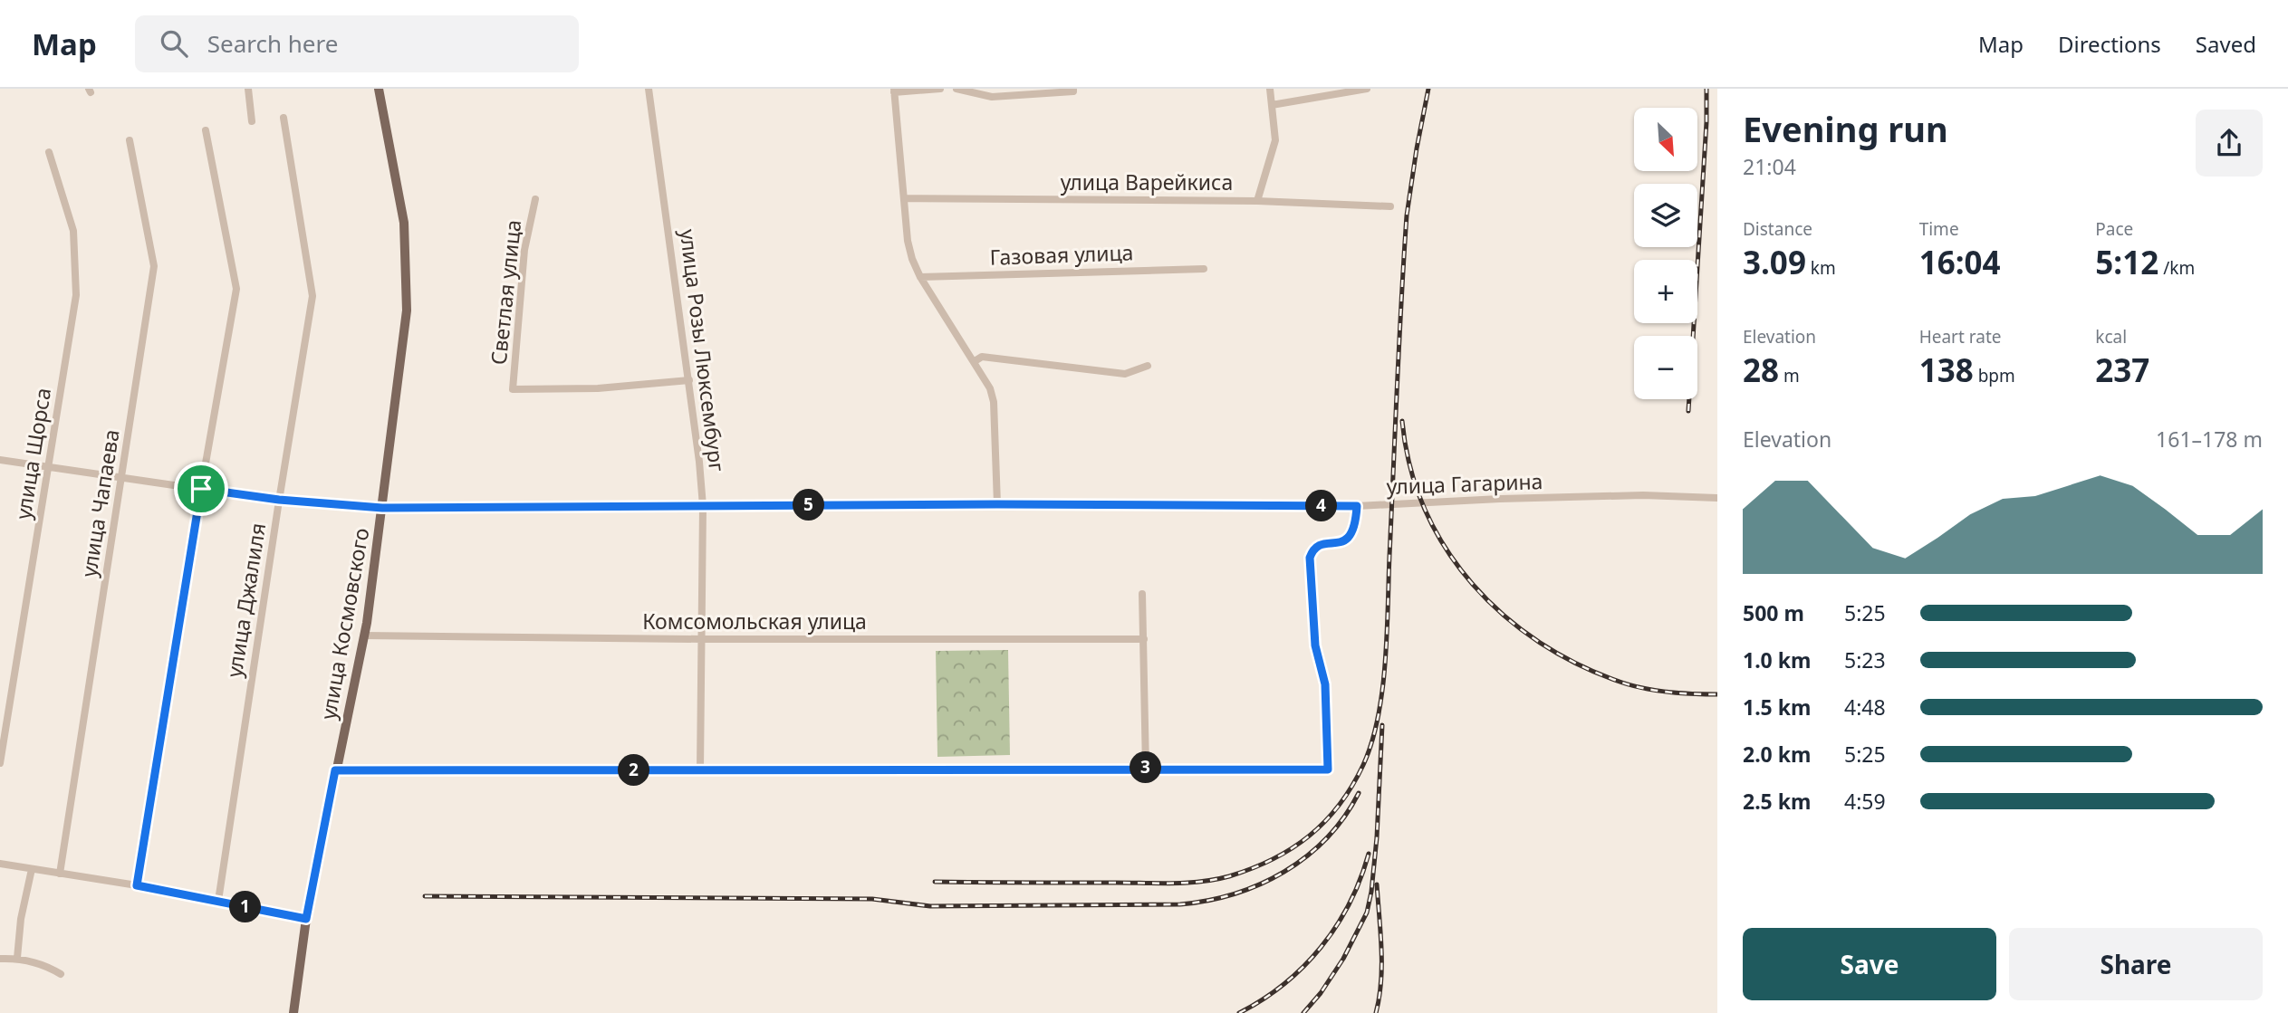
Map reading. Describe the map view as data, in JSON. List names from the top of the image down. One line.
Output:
{"streets":{"main road":["улица Космовского"],"street":["улица Варейкиса","Газовая улица","Светлая улица","улица Розы Люксембург","улица Щорса","улица Гагарина","улица Чапаева","улица Джалиля","Комсомольская улица"]},"crossings":[["Светлая улица","улица Розы Люксембург"],["улица Розы Люксембург","улица Гагарина"],["улица Розы Люксембург","Комсомольская улица"],["улица Щорса","улица Гагарина"],["улица Гагарина","улица Чапаева"],["улица Гагарина","улица Джалиля"],["улица Гагарина","улица Космовского"],["Комсомольская улица","улица Космовского"]],"north":"bottom right","page":{"header":"Map","search":"Search here","nav":["Map","Directions","Saved"],"heading":["Evening run","21:04"],"map_buttons":["+","−"],"stats":[["Distance","3.09 km"],["Time","16:04"],["Pace","5:12 /km"],["Elevation","28 m"],["Heart rate","138 bpm"],["kcal","237"]],"chart":["Elevation","161–178 m"],"pins":["5","4","3","2","1"],"list":[{"name":"500 m","note":"5:25"},{"name":"1.0 km","note":"5:23"},{"name":"1.5 km","note":"4:48"},{"name":"2.0 km","note":"5:25"},{"name":"2.5 km","note":"4:59"}],"buttons":["Save","Share"]}}
